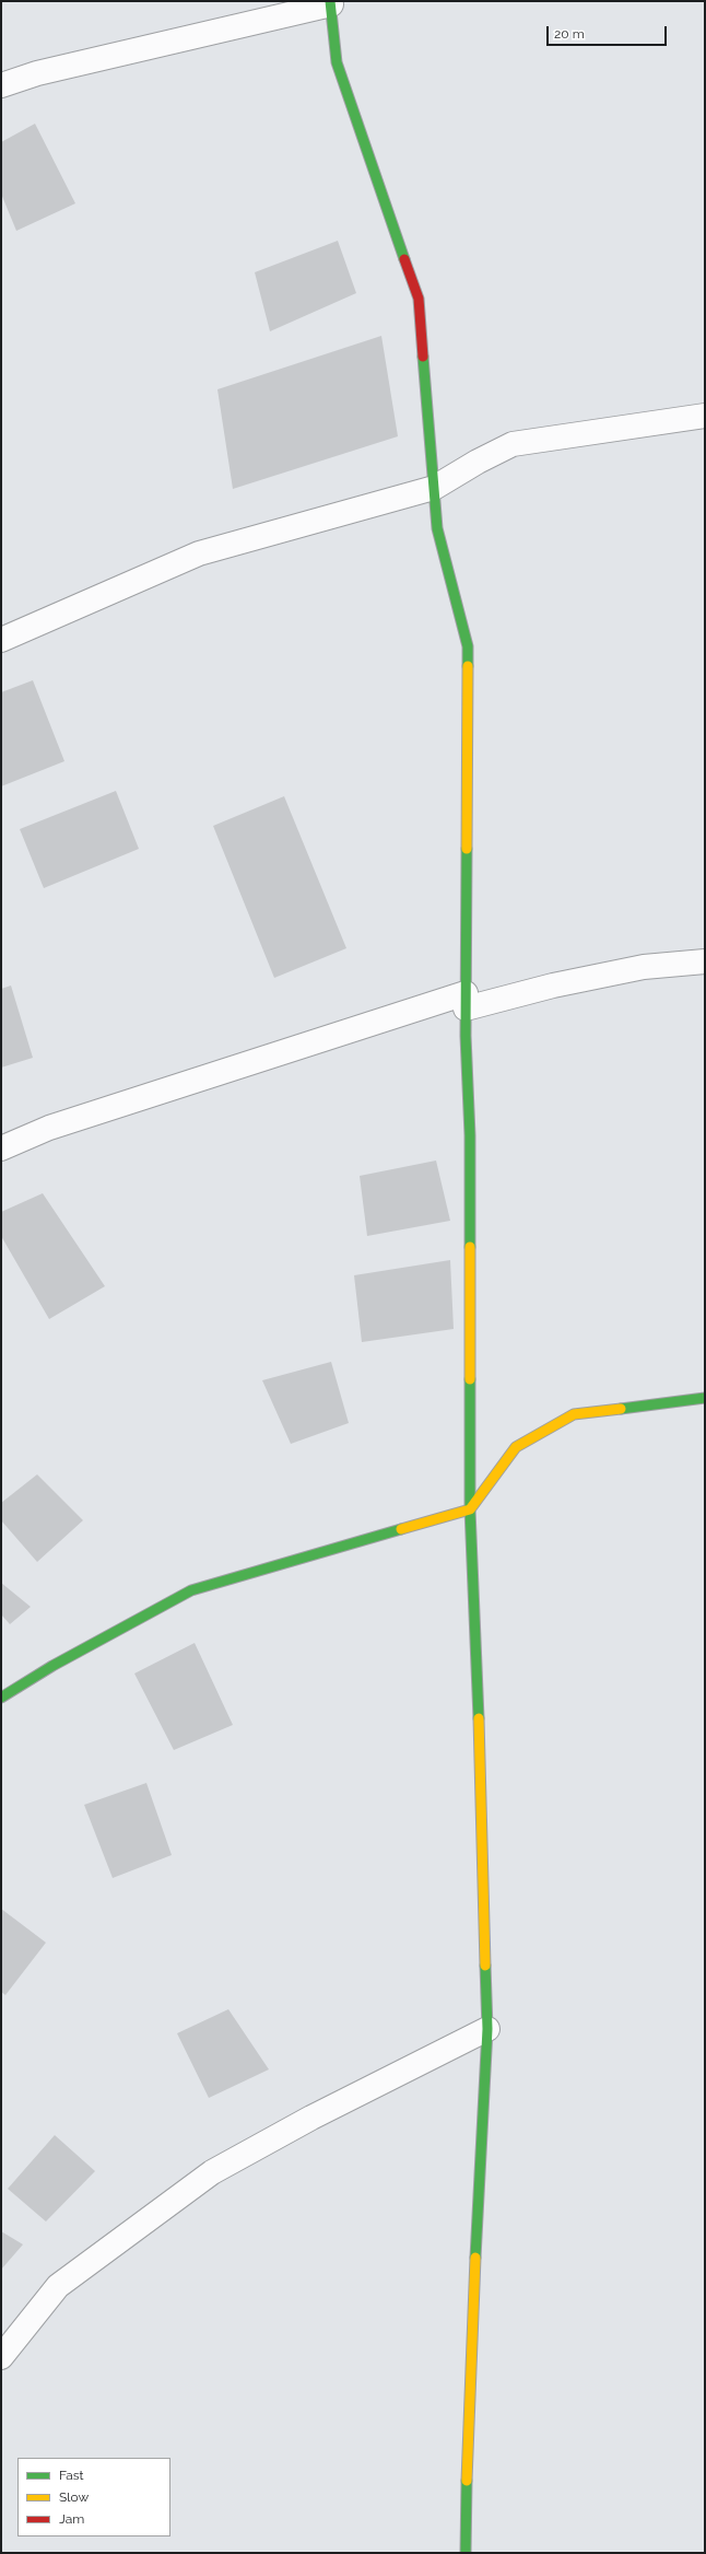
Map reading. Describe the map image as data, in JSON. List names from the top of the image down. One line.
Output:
{"legend":["Fast","Slow","Jam"],"scale_bar":"20 m"}
